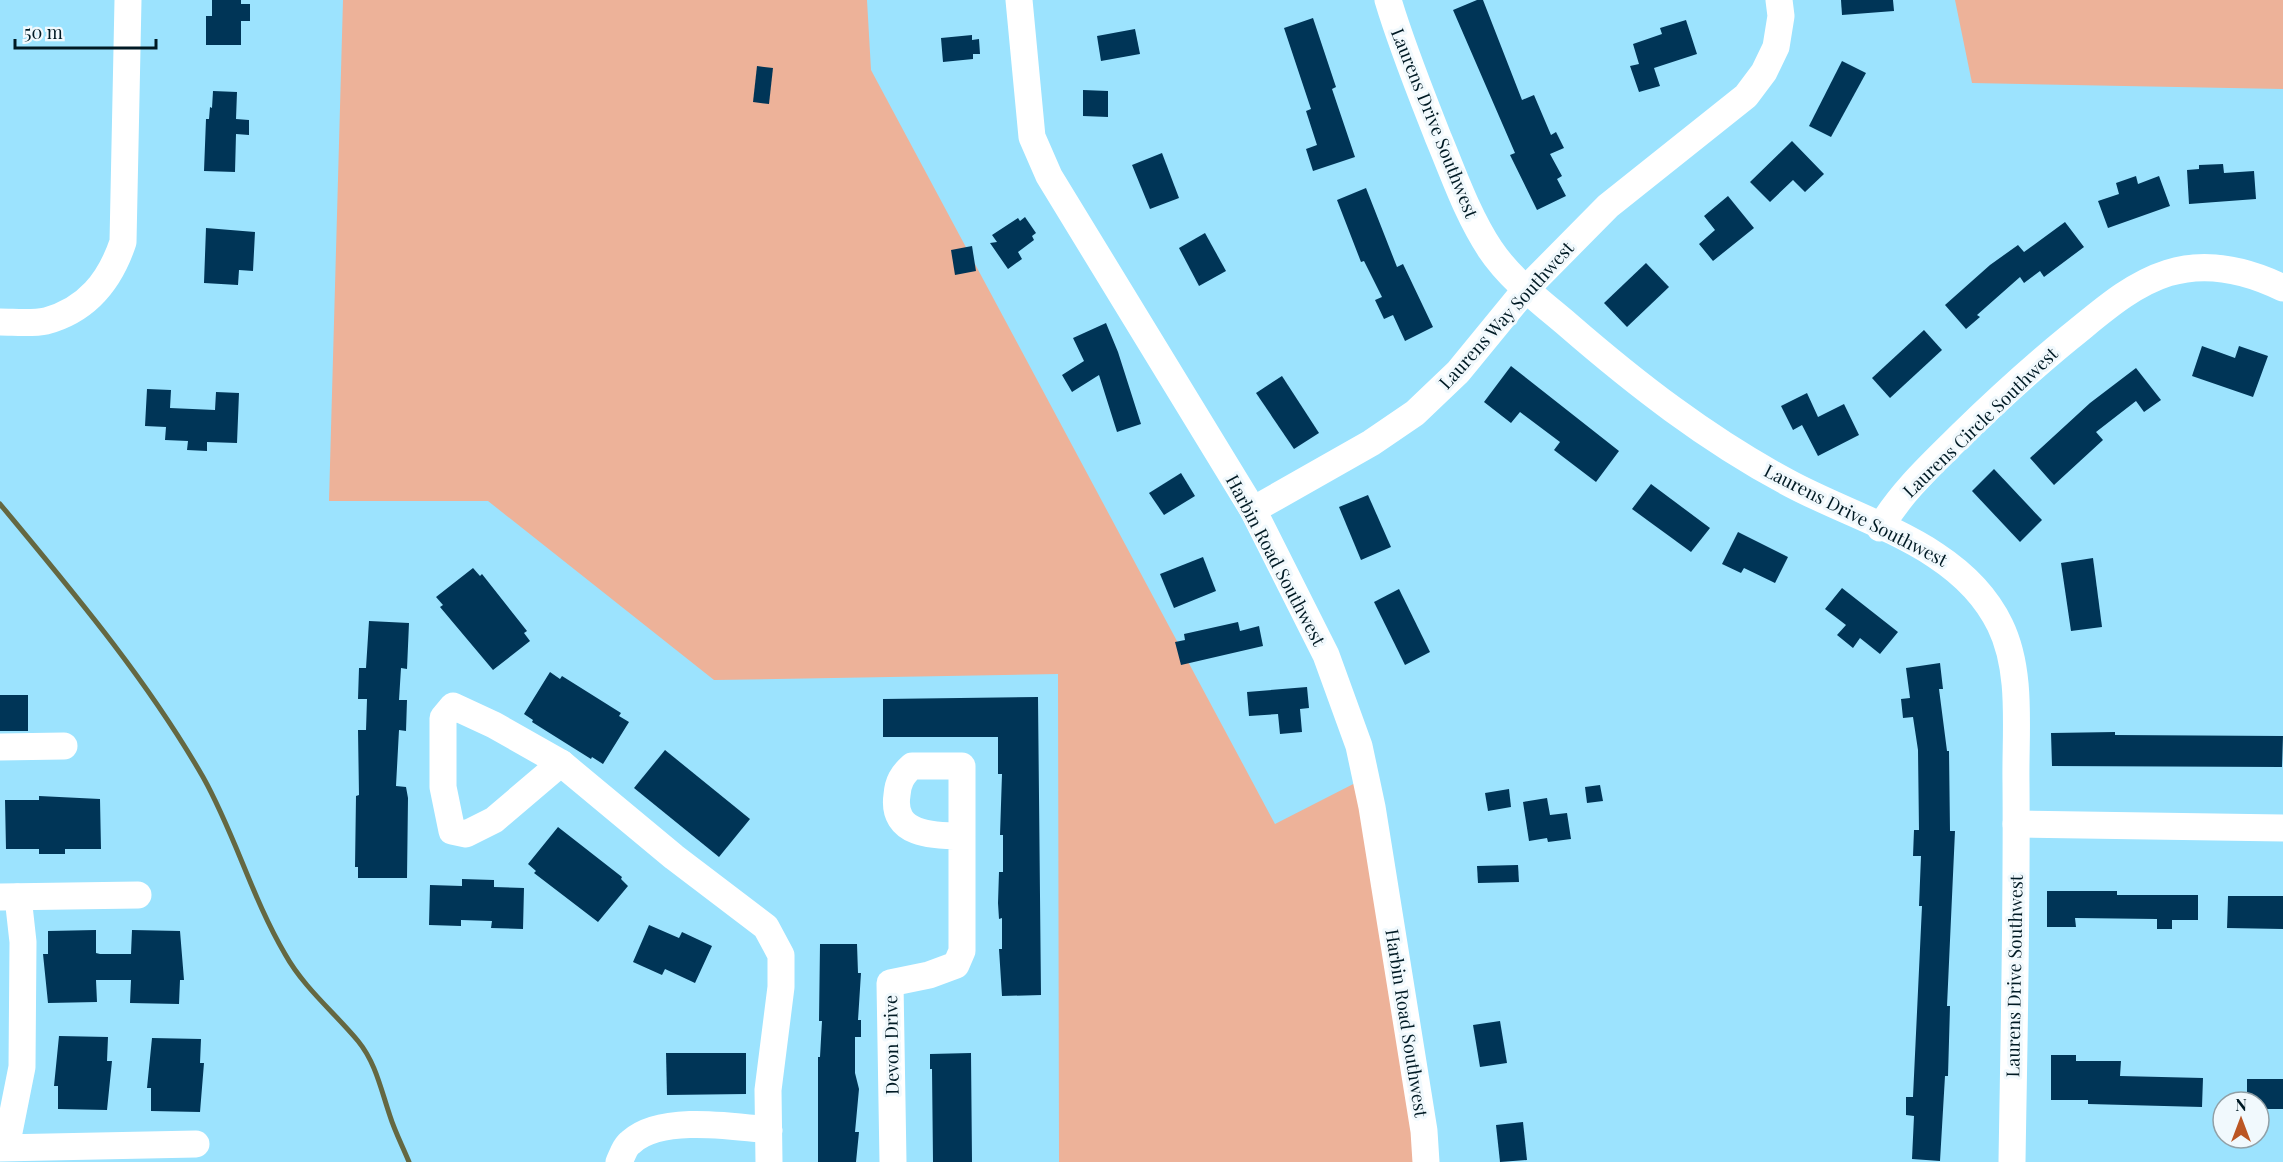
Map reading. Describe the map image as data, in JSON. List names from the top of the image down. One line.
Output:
{"streets":{"street":["Laurens Drive Southwest","Laurens Way Southwest","Laurens Circle Southwest","Harbin Road Southwest","Devon Drive"]},"crossings":[["Laurens Drive Southwest","Laurens Way Southwest"],["Laurens Drive Southwest","Laurens Circle Southwest"],["Laurens Way Southwest","Harbin Road Southwest"]],"scale_bar":"50 m","north":"top"}
